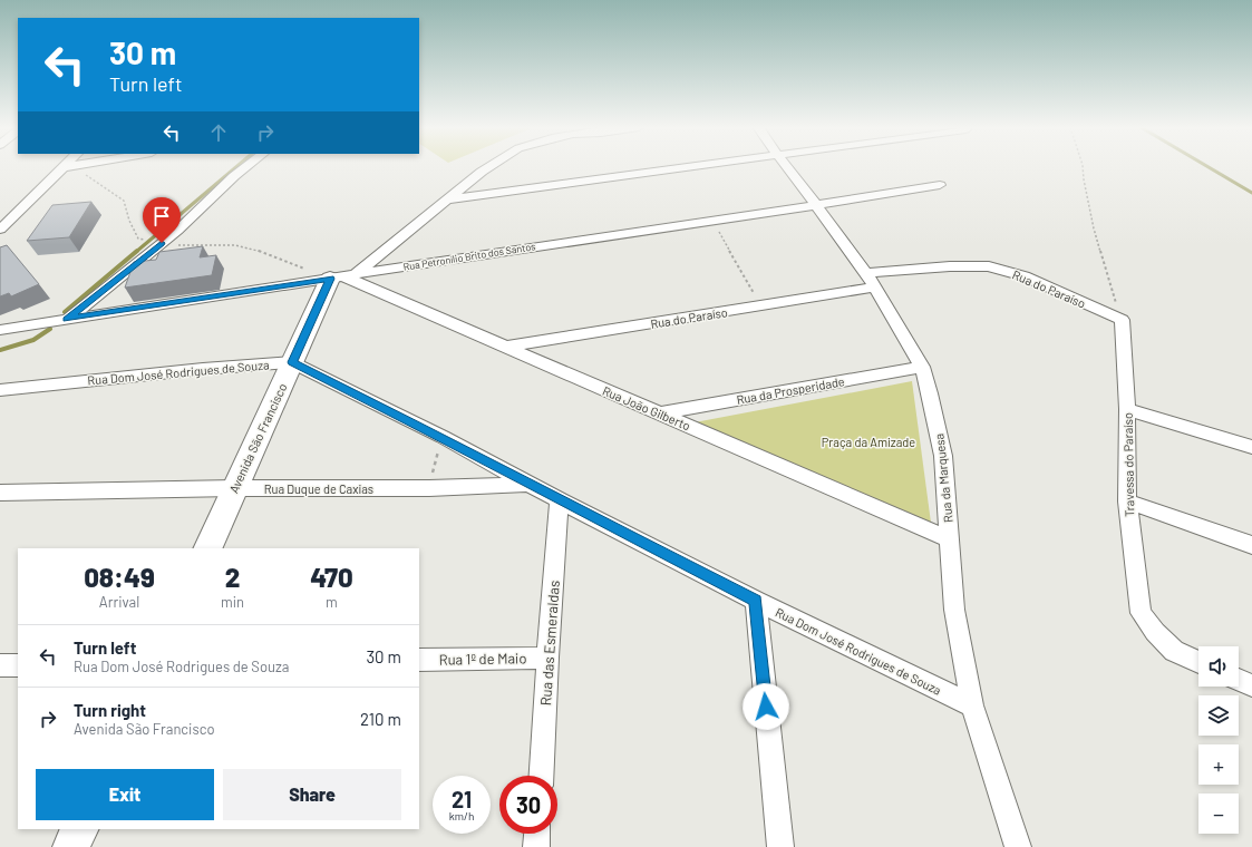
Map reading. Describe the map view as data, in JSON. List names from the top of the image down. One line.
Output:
{"streets":{"street":["Rua Petronílio Brito dos Santos","Rua do Paraíso","Rua Dom José Rodrigues de Souza","Rua da Prosperidade","Rua João Gilberto","Avenida São Francisco","Travessa do Paraíso","Rua da Marquesa","Rua Duque de Caxias","Rua das Esmeraldas","Rua 1º de Maio"]},"crossings":[["Rua Petronílio Brito dos Santos","Rua João Gilberto"],["Rua Petronílio Brito dos Santos","Avenida São Francisco"],["Rua Petronílio Brito dos Santos","Rua da Marquesa"],["Rua do Paraíso","Rua João Gilberto"],["Rua do Paraíso","Travessa do Paraíso"],["Rua do Paraíso","Rua da Marquesa"],["Rua Dom José Rodrigues de Souza","Avenida São Francisco"],["Rua Dom José Rodrigues de Souza","Rua da Marquesa"],["Rua Dom José Rodrigues de Souza","Rua Duque de Caxias"],["Rua Dom José Rodrigues de Souza","Rua das Esmeraldas"],["Rua da Prosperidade","Rua João Gilberto"],["Rua da Prosperidade","Rua da Marquesa"],["Rua João Gilberto","Avenida São Francisco"],["Rua João Gilberto","Rua da Marquesa"],["Avenida São Francisco","Rua Duque de Caxias"],["Rua das Esmeraldas","Rua 1º de Maio"]],"parks":["Praça da Amizade"],"page":{"turn":["30 m","Turn left"],"eta":["08:49","Arrival","2","min","470","m"],"list":[{"name":"Turn left","note":"Rua Dom José Rodrigues de Souza","value":"30 m"},{"name":"Turn right","note":"Avenida São Francisco","value":"210 m"}],"map_buttons":["+","−"],"buttons":["Exit","Share"],"speed":"21 km/h","limit":"30"}}
